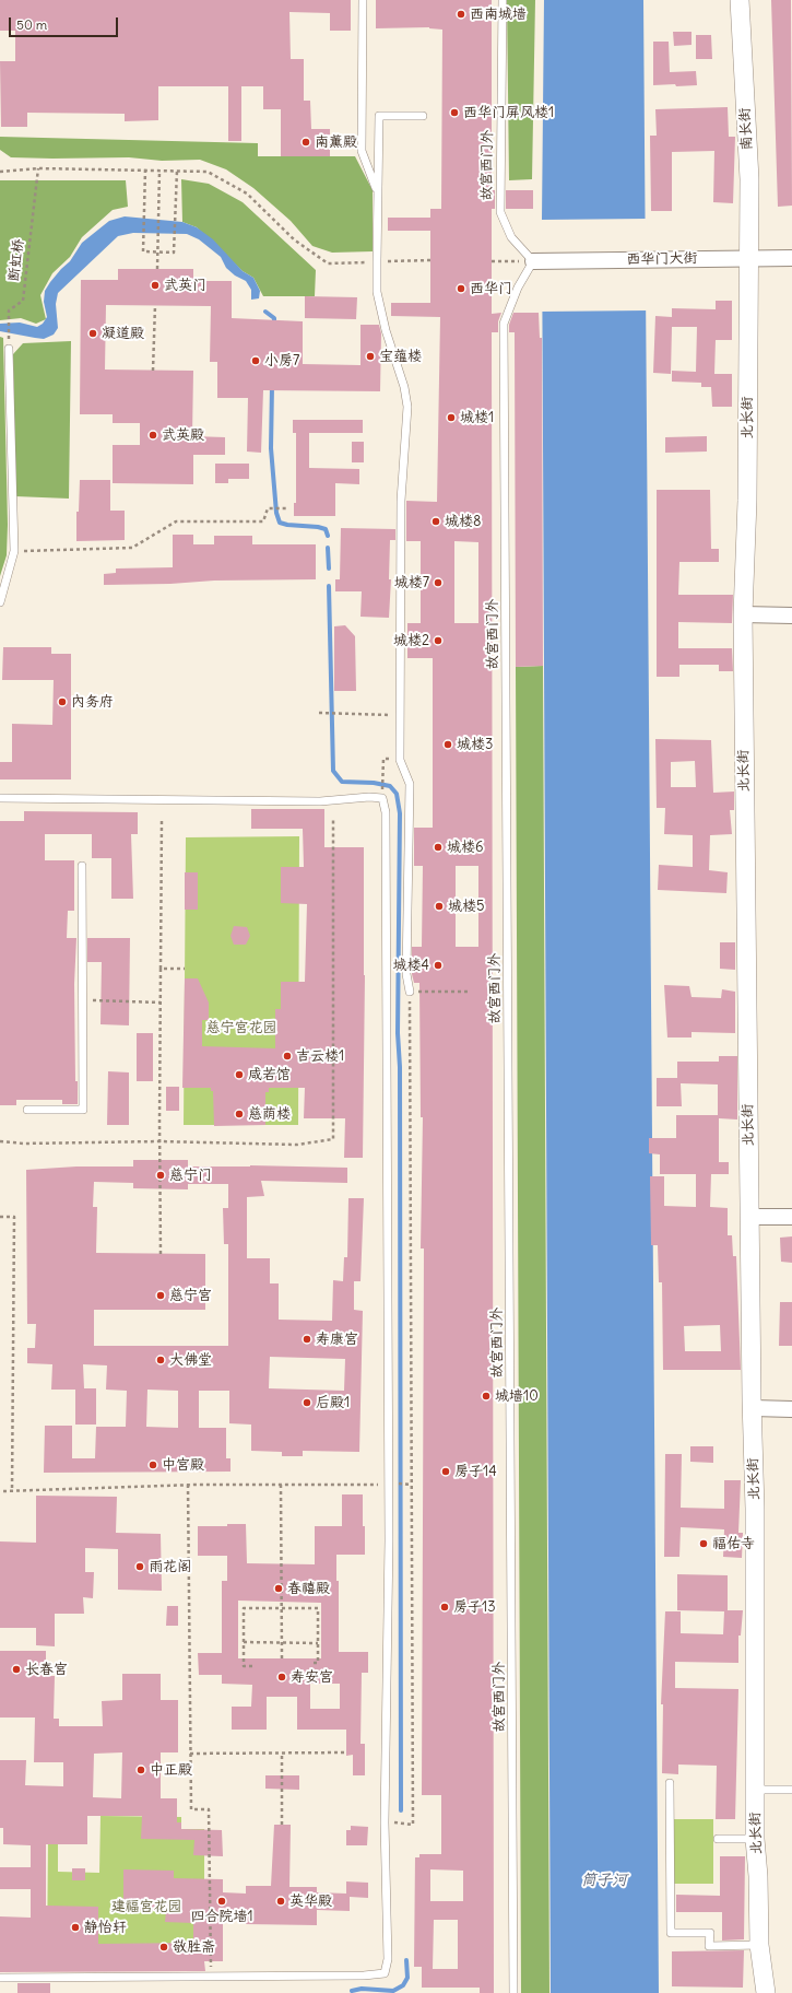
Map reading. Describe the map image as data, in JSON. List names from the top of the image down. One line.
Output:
{"streets":{"street":["南长街","西华门大街","北长街"],"lane":["故宫西门外"],"path":["断虹桥"]},"crossings":[["南长街","西华门大街"],["南长街","北长街"],["故宫西门外","西华门大街"],["西华门大街","北长街"]],"water":["筒子河"],"parks":["慈宁宫花园","建福宫花园"],"places":["西南城墙","西华门屏风楼1","南薰殿","武英门","西华门","凝道殿","宝蕴楼","小房7","城楼1","武英殿","城楼8","城楼7","城楼2","内务府","城楼3","城楼6","城楼5","城楼4","吉云楼1","咸若馆","慈荫楼","慈宁门","慈宁宫","寿康宫","大佛堂","城墙10","后殿1","中宫殿","房子14","福佑寺","雨花阁","春禧殿","房子13","长春宫","寿安宫","中正殿","四合院墙1","英华殿","静怡轩","敬胜斋"],"scale_bar":"50 m"}
